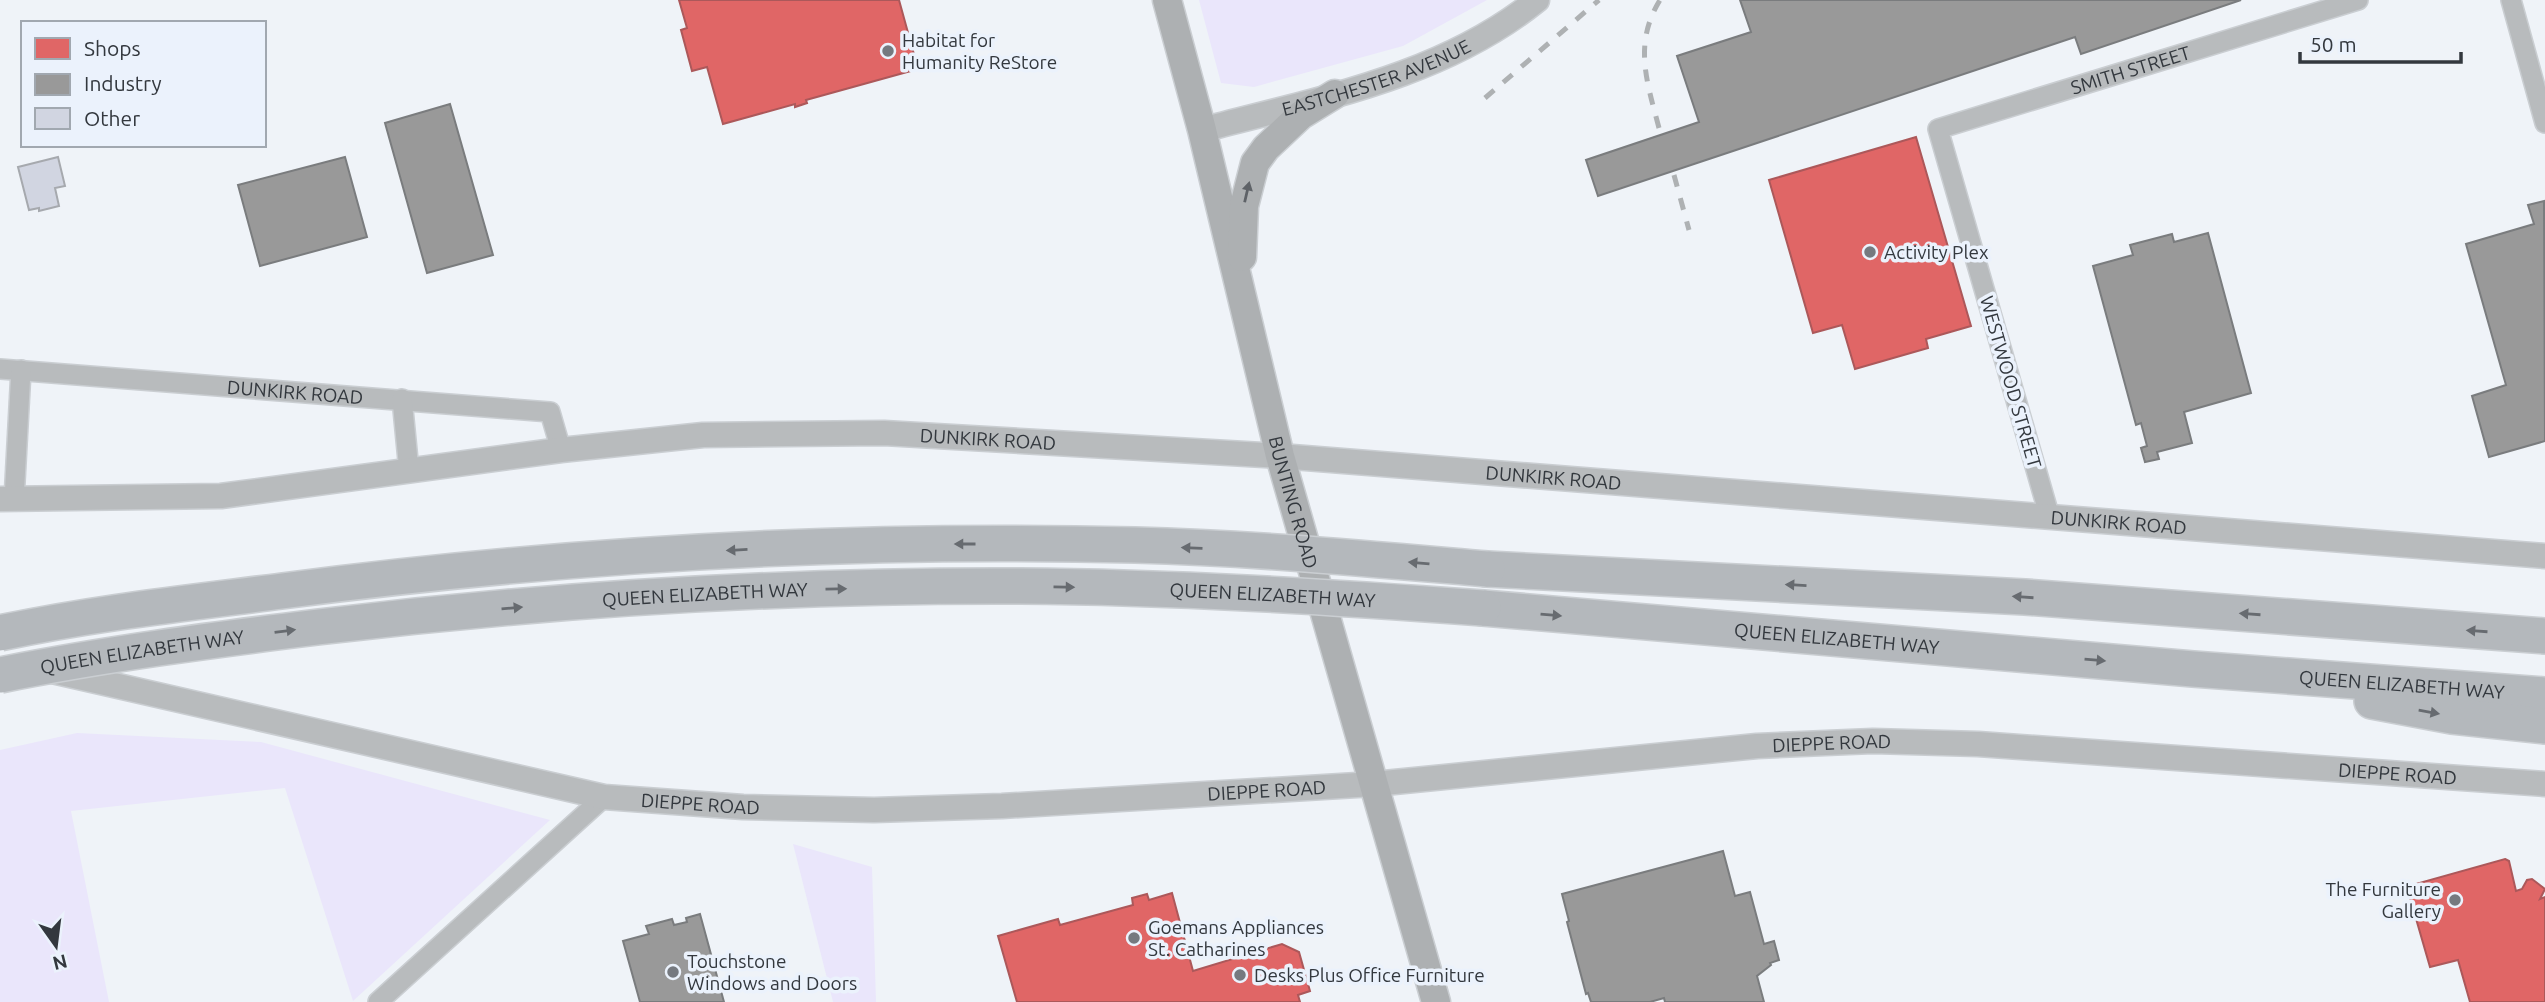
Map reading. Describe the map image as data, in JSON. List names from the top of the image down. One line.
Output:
{"streets":{"highway":["QUEEN ELIZABETH WAY"],"main road":["BUNTING ROAD"],"street":["SMITH STREET","EASTCHESTER AVENUE","WESTWOOD STREET","DUNKIRK ROAD","DIEPPE ROAD"]},"crossings":[["SMITH STREET","WESTWOOD STREET"],["EASTCHESTER AVENUE","BUNTING ROAD"],["WESTWOOD STREET","DUNKIRK ROAD"],["DUNKIRK ROAD","BUNTING ROAD"],["BUNTING ROAD","DIEPPE ROAD"]],"places":["Habitat for Humanity ReStore","Activity Plex","The Furniture Gallery","Goemans Appliances St. Catharines","Touchstone Windows and Doors","Desks Plus Office Furniture"],"legend":["Shops","Industry","Other"],"scale_bar":"50 m","north":"bottom"}
